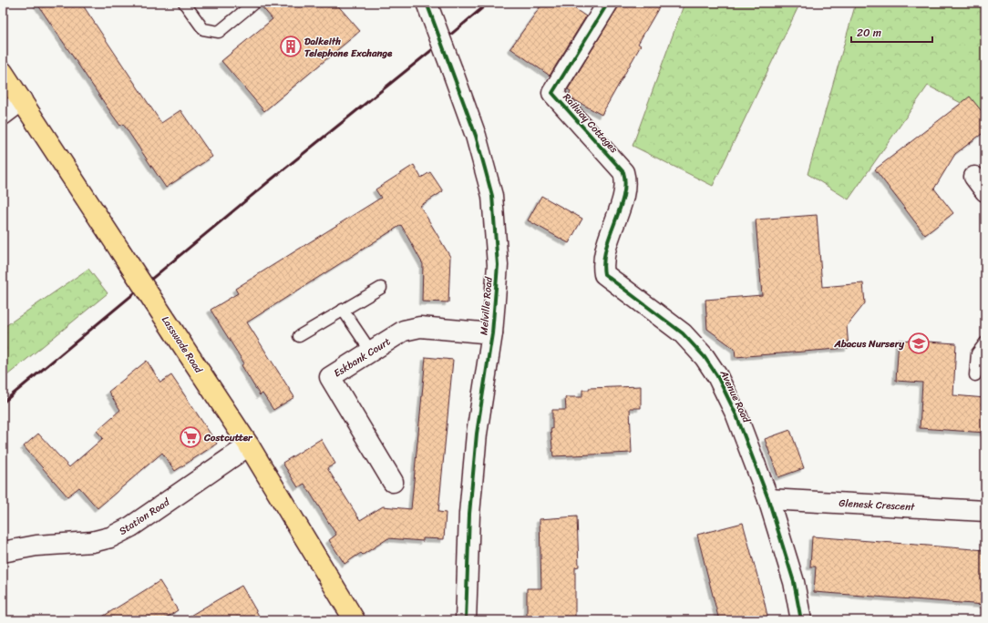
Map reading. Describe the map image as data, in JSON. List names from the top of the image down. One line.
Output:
{"streets":{"main road":["Lasswade Road"],"street":["Railway Cottages","Melville Road","Eskbank Court","Avenue Road","Glenesk Crescent","Station Road"]},"crossings":[["Railway Cottages","Avenue Road"],["Melville Road","Eskbank Court"],["Lasswade Road","Station Road"],["Avenue Road","Glenesk Crescent"]],"places":{"building":["Dalkeith Telephone Exchange"],"school or university":["Abacus Nursery"],"supermarket":["Costcutter"]},"scale_bar":"20 m"}
